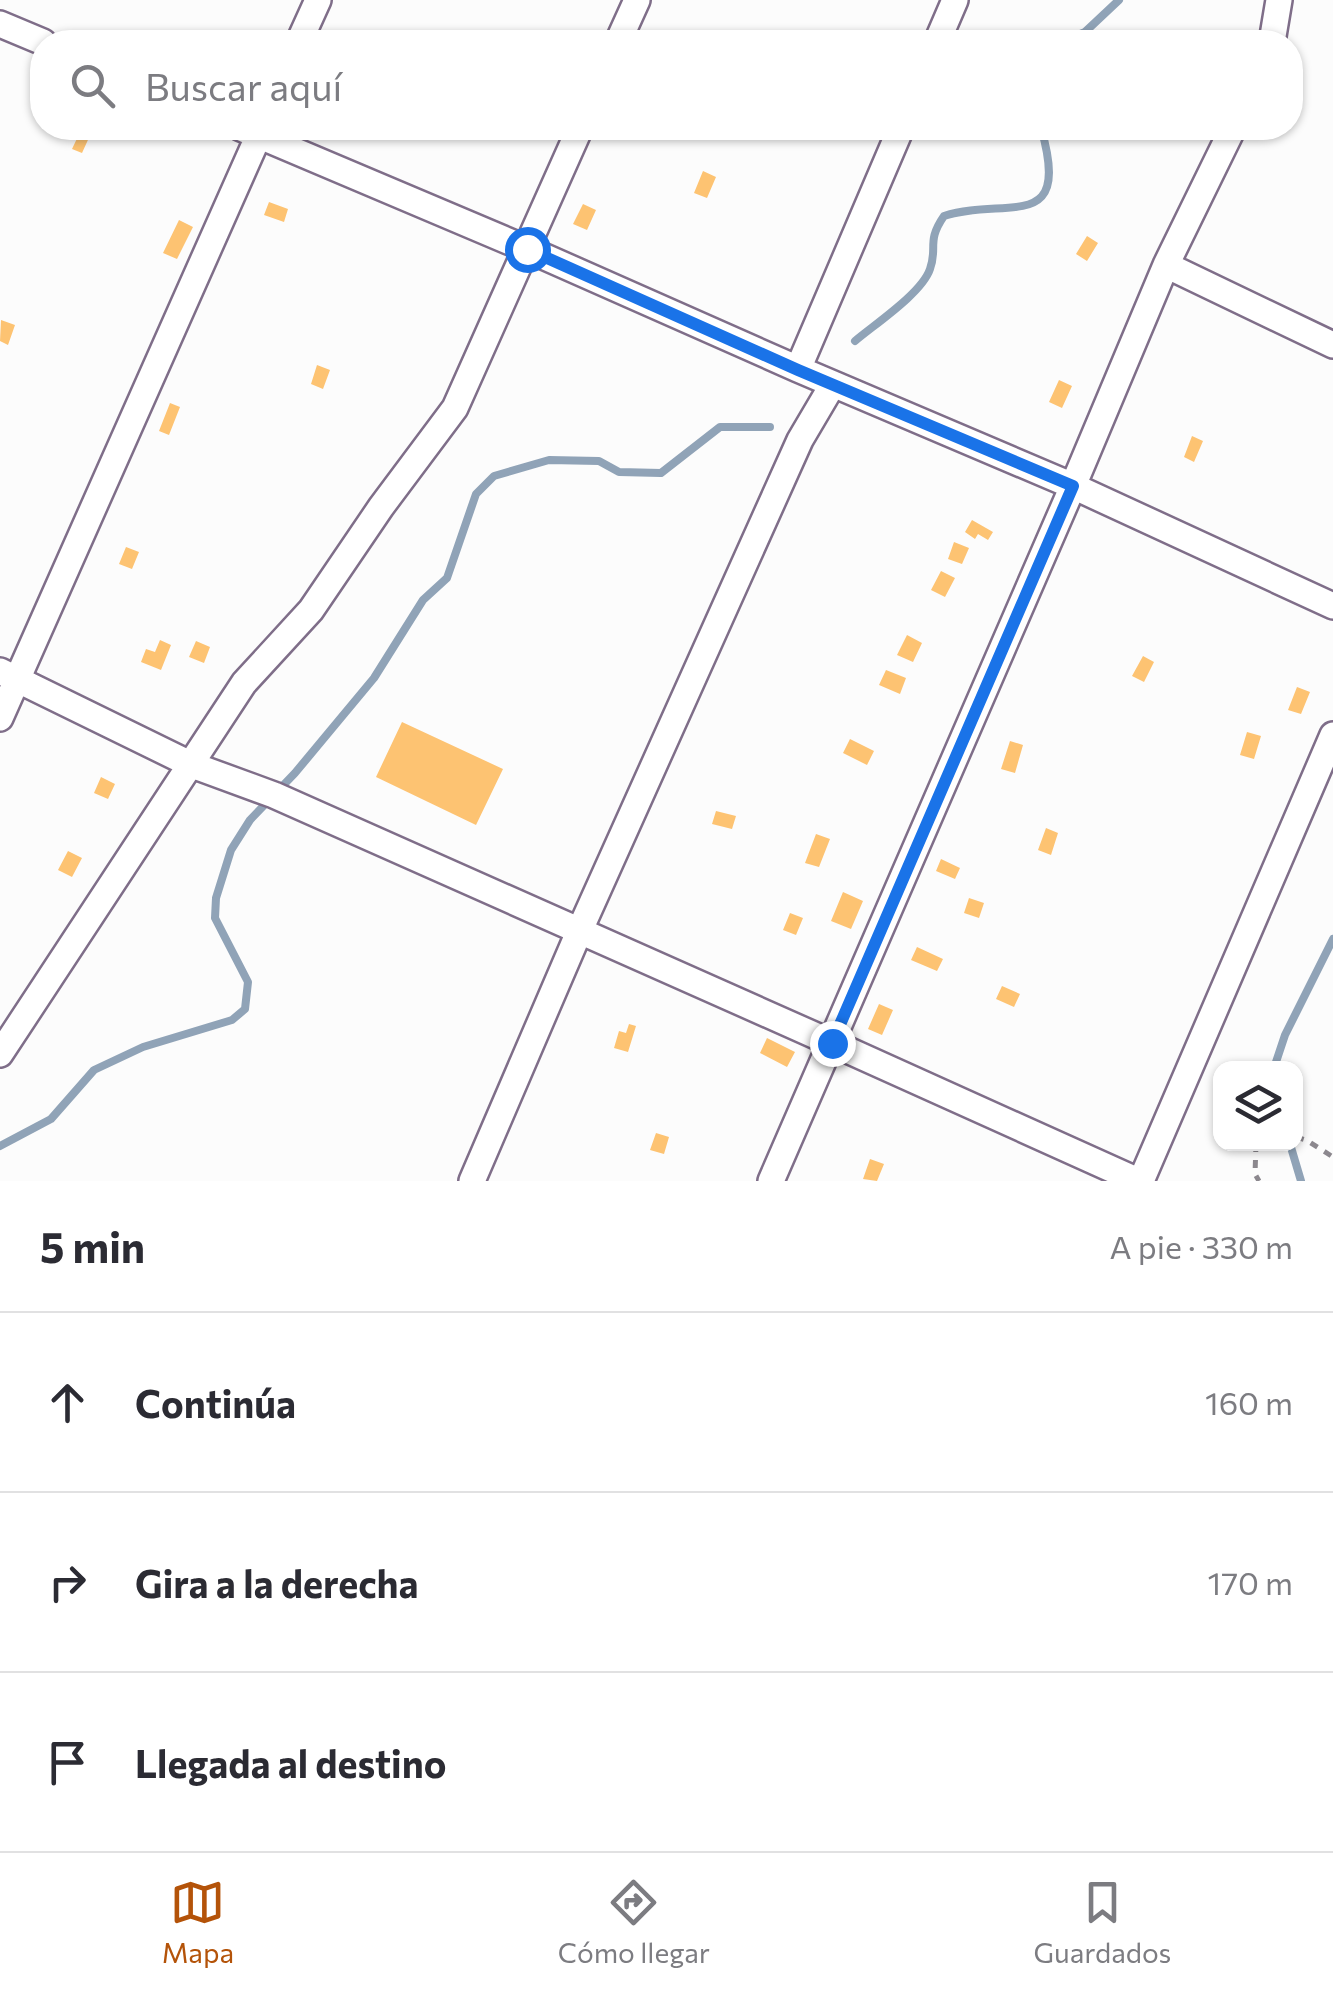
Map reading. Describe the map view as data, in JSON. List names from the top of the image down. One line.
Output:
{"page":{"search":"Buscar aquí","heading":["5 min","A pie · 330 m"],"list":[["Continúa","160 m"],["Gira a la derecha","170 m"],"Llegada al destino"],"nav":["Mapa","Cómo llegar","Guardados"]}}
